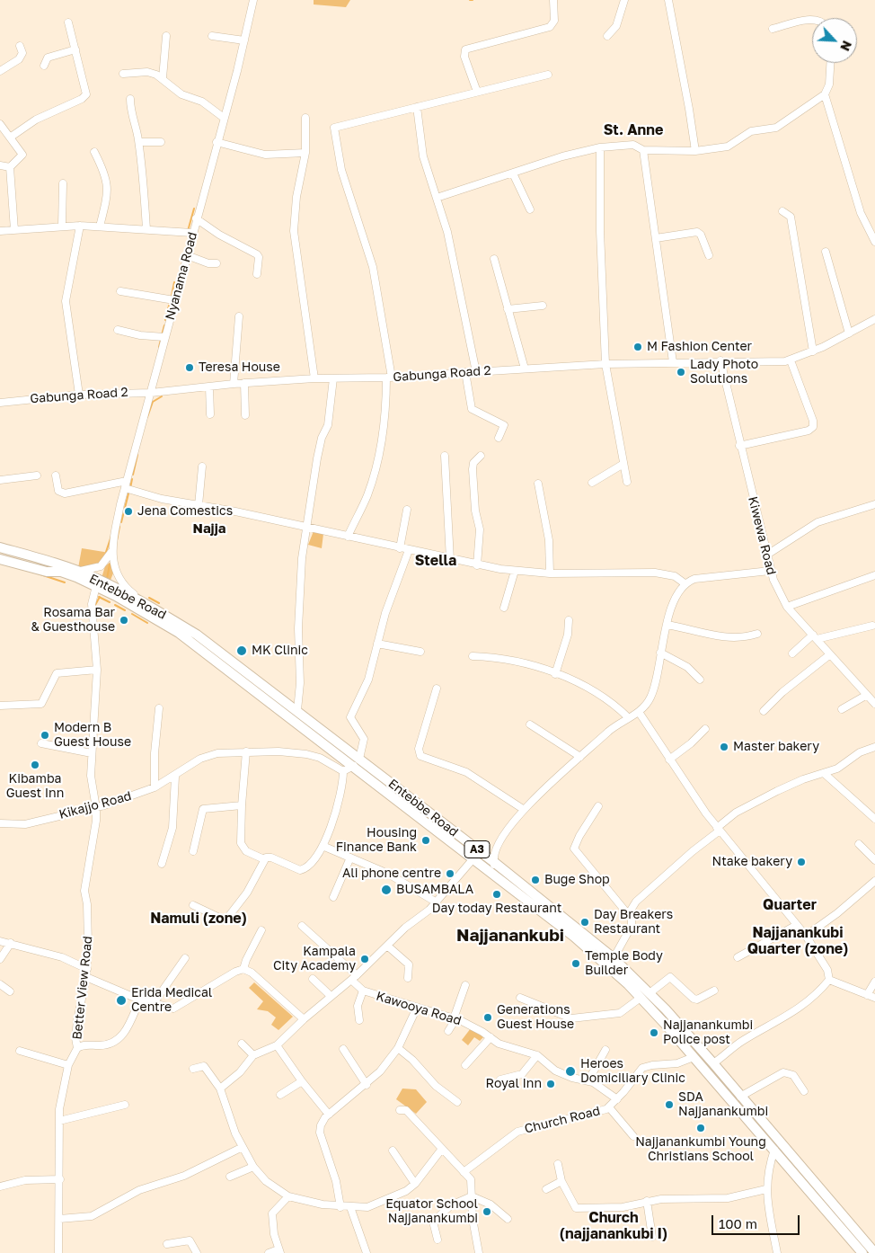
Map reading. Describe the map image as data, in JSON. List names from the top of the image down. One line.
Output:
{"streets":{"main road":["Entebbe Road","A3"],"street":["Nyanama Road","Gabunga Road 2","Kiwewa Road","Kikajjo Road","Better View Road","Kawooya Road","Church Road"]},"crossings":[["Nyanama Road","Gabunga Road 2"],["Nyanama Road","Entebbe Road"],["Gabunga Road 2","Kiwewa Road"],["Entebbe Road","Better View Road"],["Entebbe Road","Church Road"],["Kikajjo Road","Better View Road"]],"districts":["St. Anne","Najja","Stella","Quarter","Namuli (zone)","Najjanankubi Quarter (zone)","Najjanankubi","Church (najjanankubi I)"],"places":["M Fashion Center","Teresa House","Lady Photo Solutions","Jena Comestics","Rosama Bar & Guesthouse","MK Clinic","Modern B Guest House","Master bakery","Kibamba Guest Inn","Housing Finance Bank","Ntake bakery","Ali phone centre","Buge Shop","BUSAMBALA","Day today Restaurant","Day Breakers Restaurant","Kampala City Academy","Temple Body Builder","Erida Medical Centre","Generations Guest House","Najjanankumbi Police post","Heroes Domiciliary Clinic","Royal Inn","SDA Najjanankumbi","Najjanankumbi Young Christians School","Equator School Najjanankumbi"],"scale_bar":"100 m","north":"bottom right"}
